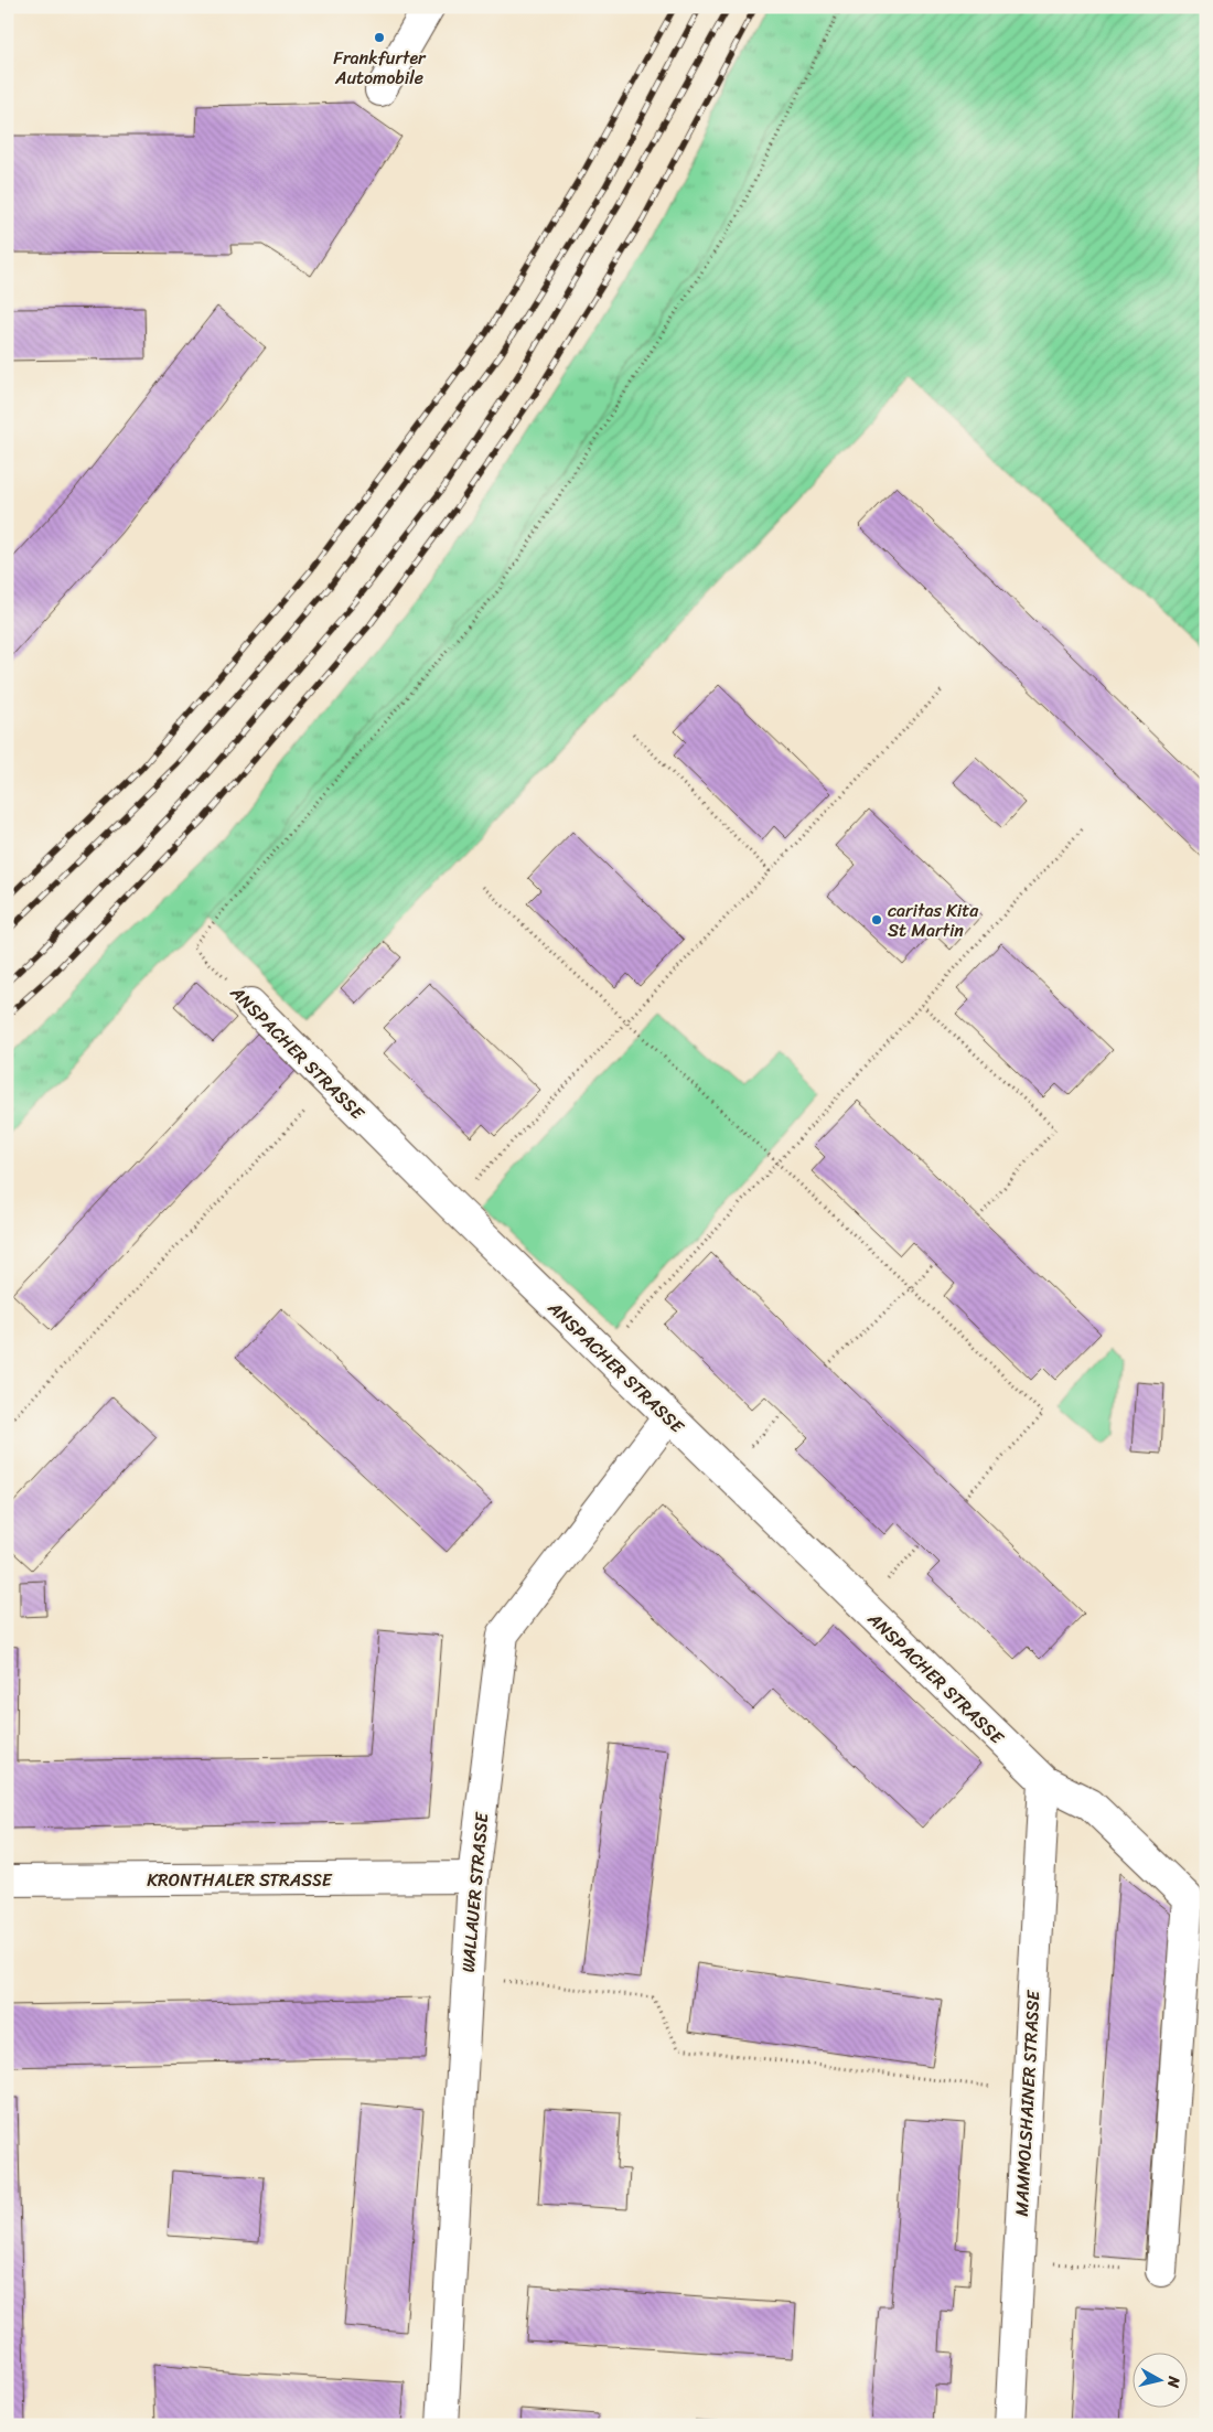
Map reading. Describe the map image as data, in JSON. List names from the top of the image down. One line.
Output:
{"streets":{"street":["ANSPACHER STRASSE","KRONTHALER STRASSE","WALLAUER STRASSE","MAMMOLSHAINER STRASSE"]},"crossings":[["ANSPACHER STRASSE","WALLAUER STRASSE"],["ANSPACHER STRASSE","MAMMOLSHAINER STRASSE"],["KRONTHALER STRASSE","WALLAUER STRASSE"]],"places":["Frankfurter Automobile","caritas Kita St Martin"],"north":"right"}
